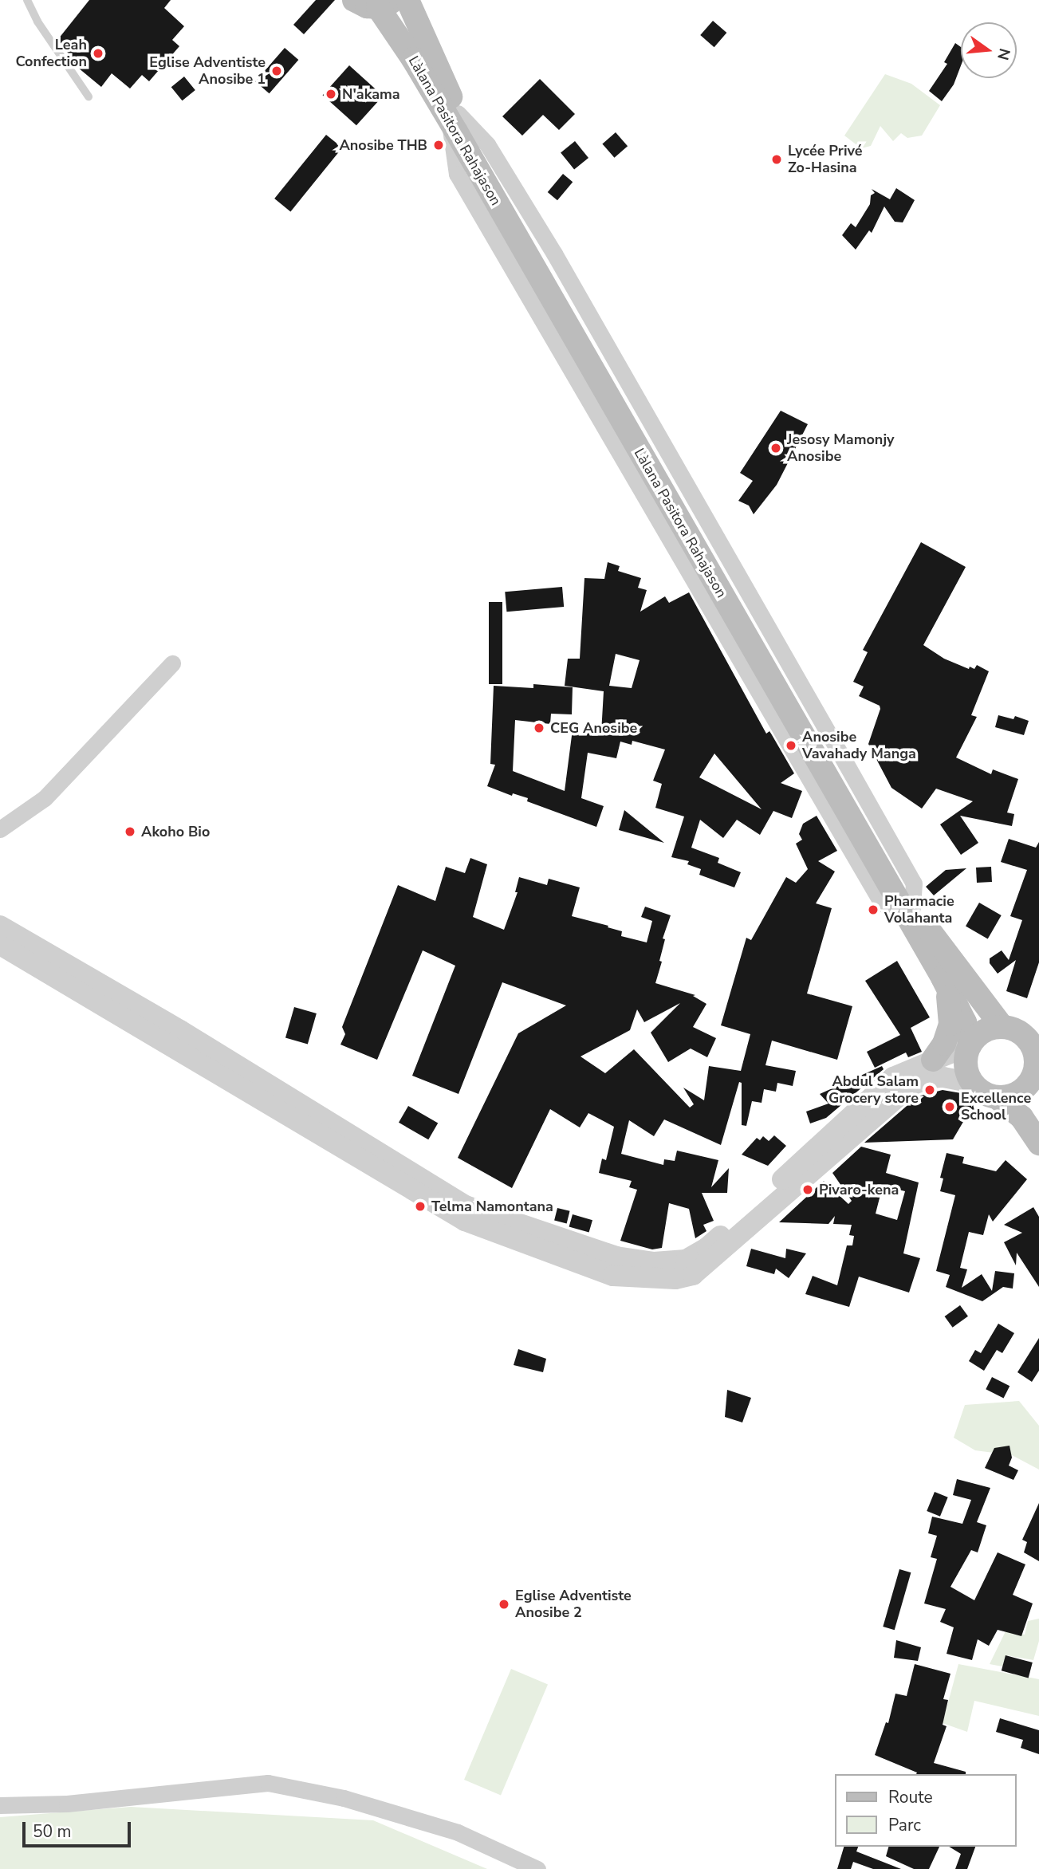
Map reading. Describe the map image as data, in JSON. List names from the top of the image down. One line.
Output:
{"streets":{"main road":["Làlana Pasitora Rahajason"]},"places":["Leah Confection","Eglise Adventiste Anosibe 1","N'akama","Anosibe THB","Lycée Privé Zo-Hasina","Jesosy Mamonjy Anosibe","CEG Anosibe","Anosibe Vavahady Manga","Akoho Bio","Pharmacie Volahanta","Abdul Salam Grocery store","Excellence School","Pivaro-kena","Telma Namontana","Eglise Adventiste Anosibe 2"],"legend":["Route","Parc"],"scale_bar":"50 m","north":"right"}
